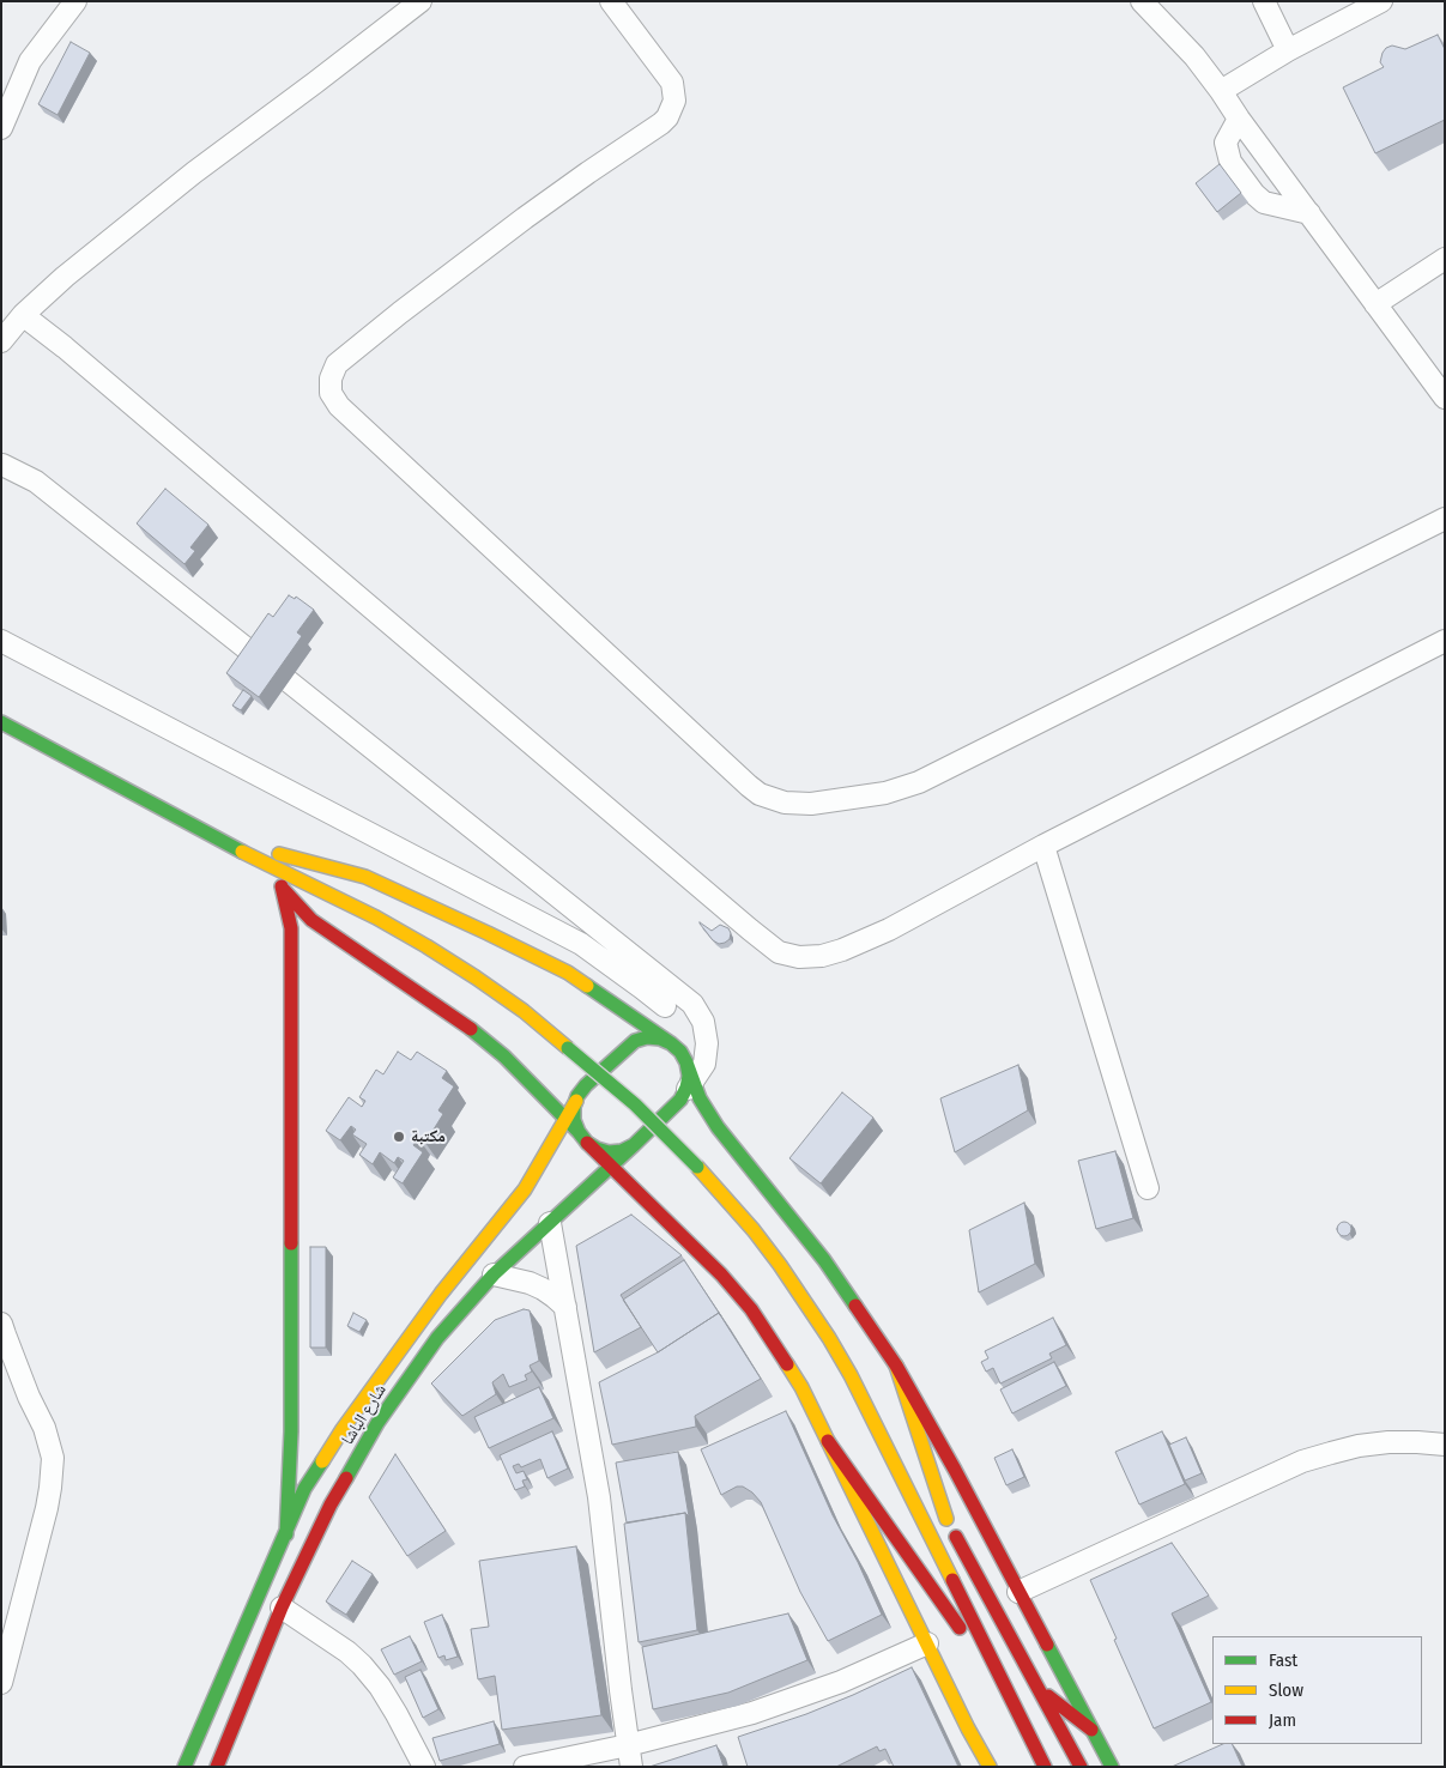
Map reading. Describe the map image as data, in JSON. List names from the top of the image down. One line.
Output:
{"streets":{"main road":["شارع الباشا"]},"places":["مكتبة"],"legend":["Fast","Slow","Jam"]}
